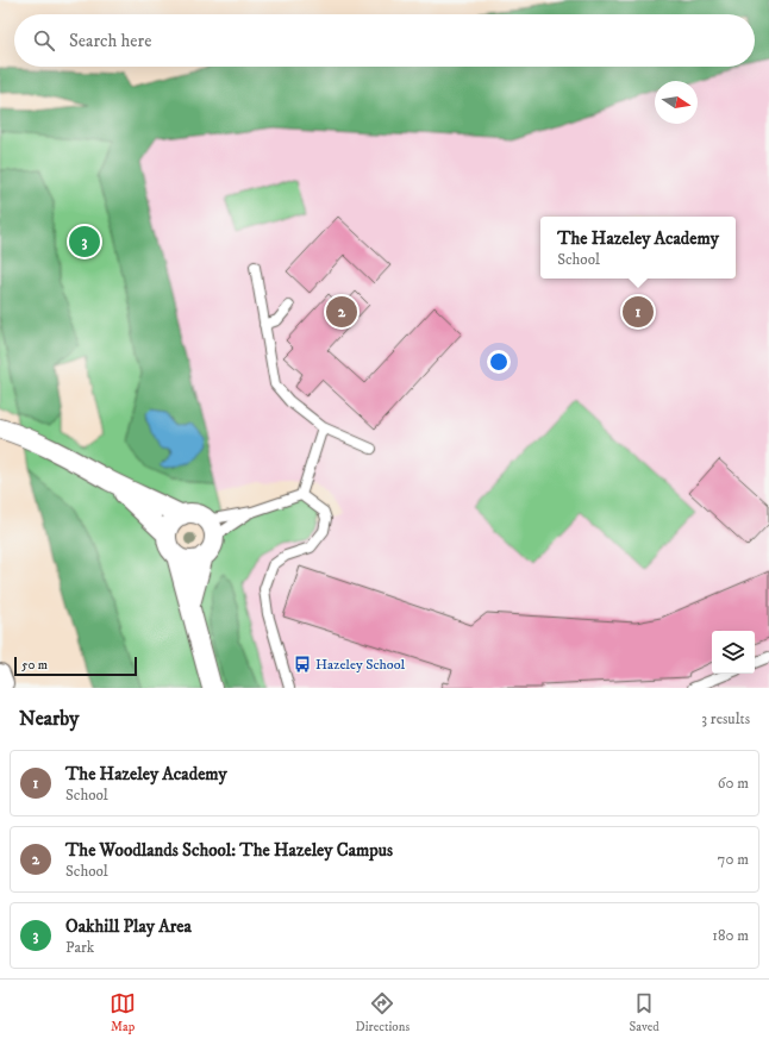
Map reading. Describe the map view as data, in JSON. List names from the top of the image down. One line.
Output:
{"places":{"bus stop":["Hazeley School"]},"scale_bar":"50 m","north":"right","page":{"search":"Search here","popup":["The Hazeley Academy","School"],"pins":["3","1","2"],"scale":"50 m","heading":["Nearby","3 results"],"list":[{"mark":"1","name":"The Hazeley Academy","note":"School","value":"60 m"},{"mark":"2","name":"The Woodlands School: The Hazeley Campus","note":"School","value":"70 m"},{"mark":"3","name":"Oakhill Play Area","note":"Park","value":"180 m"}],"nav":["Map","Directions","Saved"]}}
